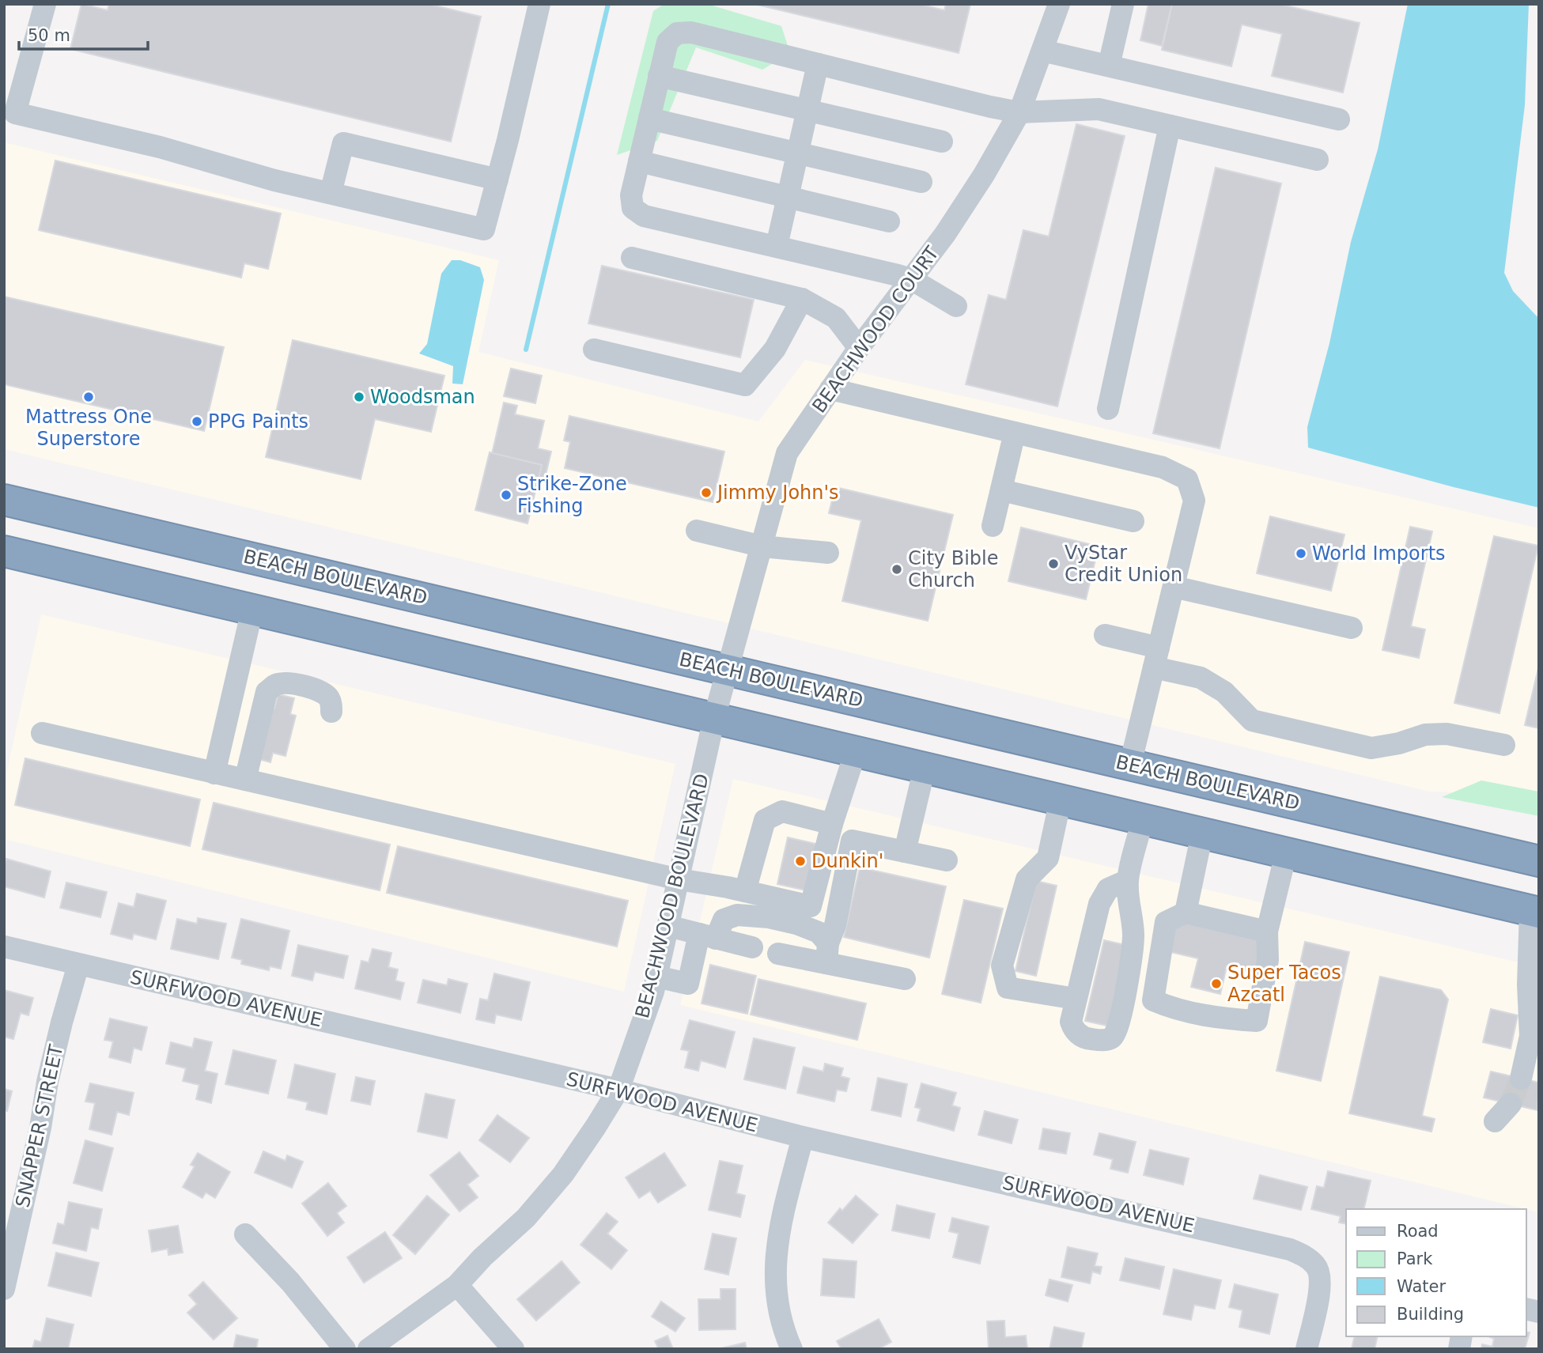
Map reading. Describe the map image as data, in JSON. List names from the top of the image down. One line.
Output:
{"streets":{"highway":["BEACH BOULEVARD"],"street":["BEACHWOOD COURT","BEACHWOOD BOULEVARD","SURFWOOD AVENUE","SNAPPER STREET"]},"crossings":[["BEACHWOOD COURT","BEACH BOULEVARD"],["BEACHWOOD COURT","BEACHWOOD BOULEVARD"],["BEACH BOULEVARD","BEACHWOOD BOULEVARD"],["BEACHWOOD BOULEVARD","SURFWOOD AVENUE"],["SURFWOOD AVENUE","SNAPPER STREET"]],"places":["Mattress One Superstore","Woodsman","PPG Paints","Jimmy John's","Strike-Zone Fishing","World Imports","VyStar Credit Union","City Bible Church","Dunkin'","Super Tacos Azcatl"],"legend":["Road","Park","Water","Building"],"scale_bar":"50 m"}
